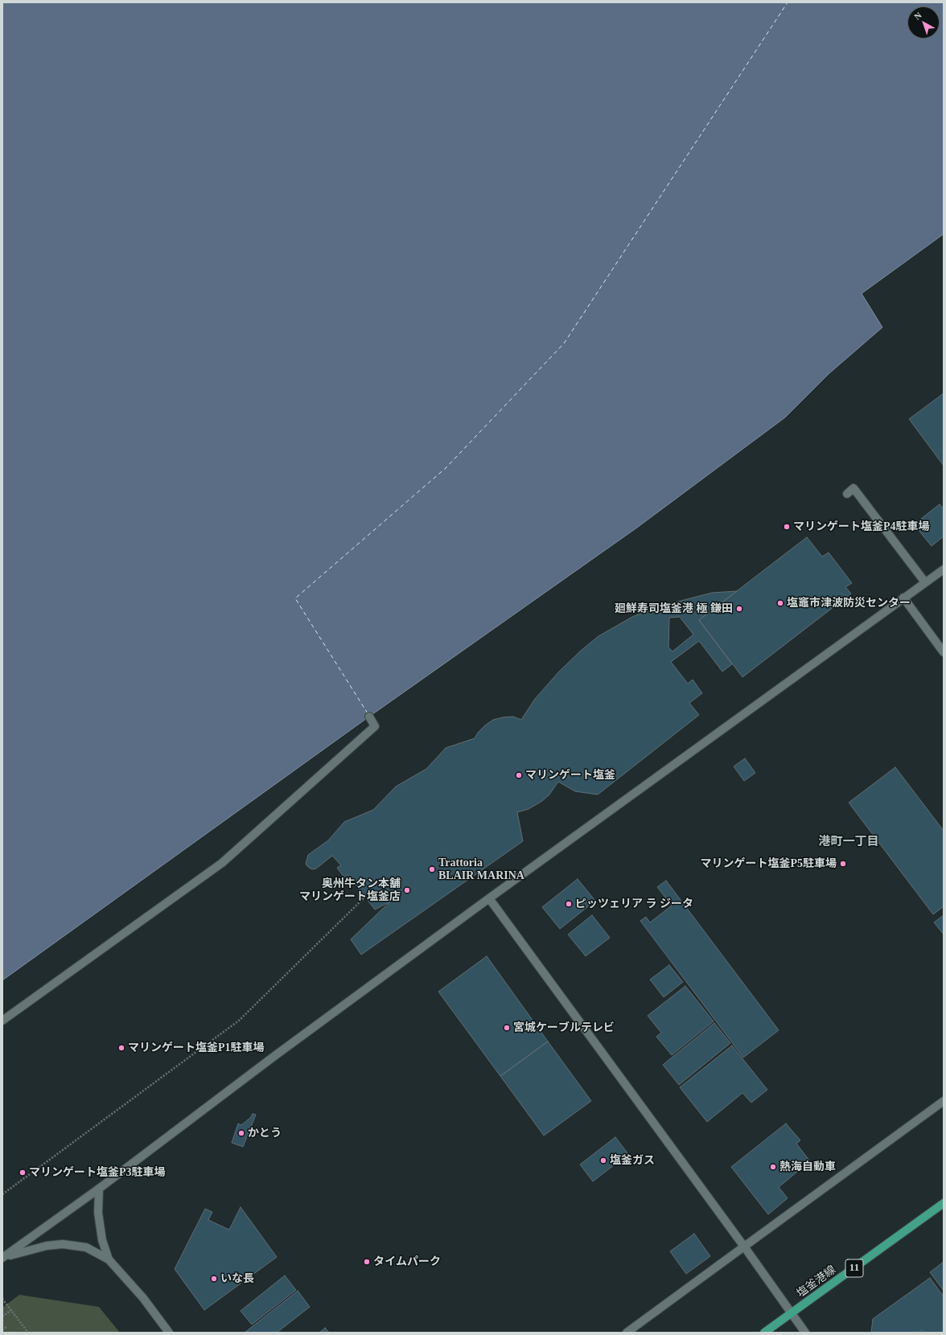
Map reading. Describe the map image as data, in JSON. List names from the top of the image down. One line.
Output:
{"streets":{"main road":["11","塩釜港線"]},"districts":["港町一丁目"],"places":["マリンゲート塩釜P4駐車場","塩竈市津波防災センター","廻鮮寿司塩釜港 極 鎌田","マリンゲート塩釜","マリンゲート塩釜P5駐車場","Trattoria BLAIR MARINA","奥州牛タン本舗 マリンゲート塩釜店","ピッツェリア ラ ジータ","宮城ケーブルテレビ","マリンゲート塩釜P1駐車場","かとう","塩釜ガス","熱海自動車","マリンゲート塩釜P3駐車場","タイムパーク","いな長"],"north":"top left"}
